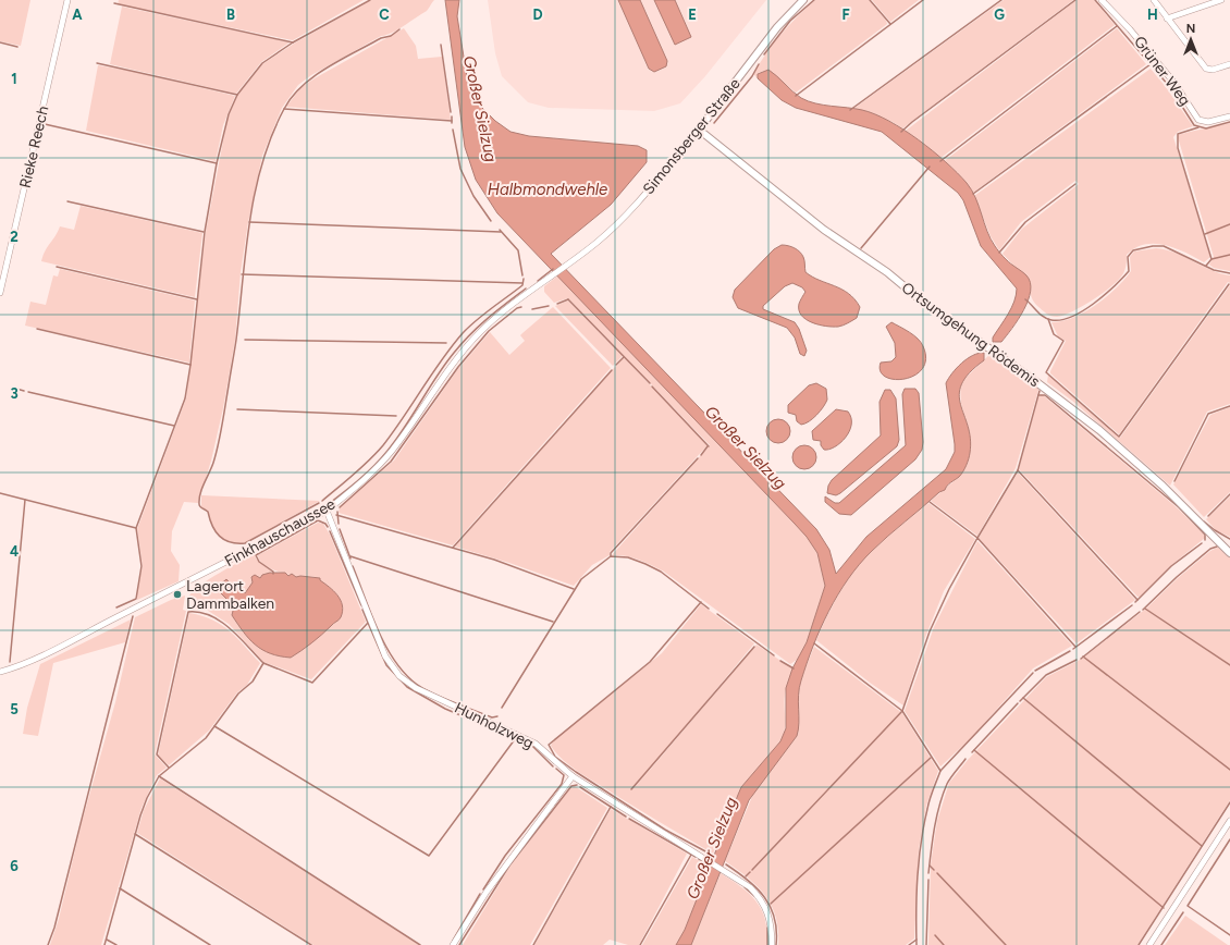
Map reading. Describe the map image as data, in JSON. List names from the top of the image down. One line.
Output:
{"streets":{"main road":["Simonsberger Straße","Ortsumgehung Rödemis"],"street":["Grüner Weg","Rieke Reech","Finkhauschaussee","Hunholzweg"]},"crossings":[["Simonsberger Straße","Ortsumgehung Rödemis"],["Simonsberger Straße","Finkhauschaussee"],["Finkhauschaussee","Hunholzweg"]],"water":["Großer Sielzug","Halbmondwehle"],"places":["Lagerort Dammbalken"],"north":"top","grid":{"columns":["A","B","C","D","E","F","G","H"],"rows":["1","2","3","4","5","6"]}}
